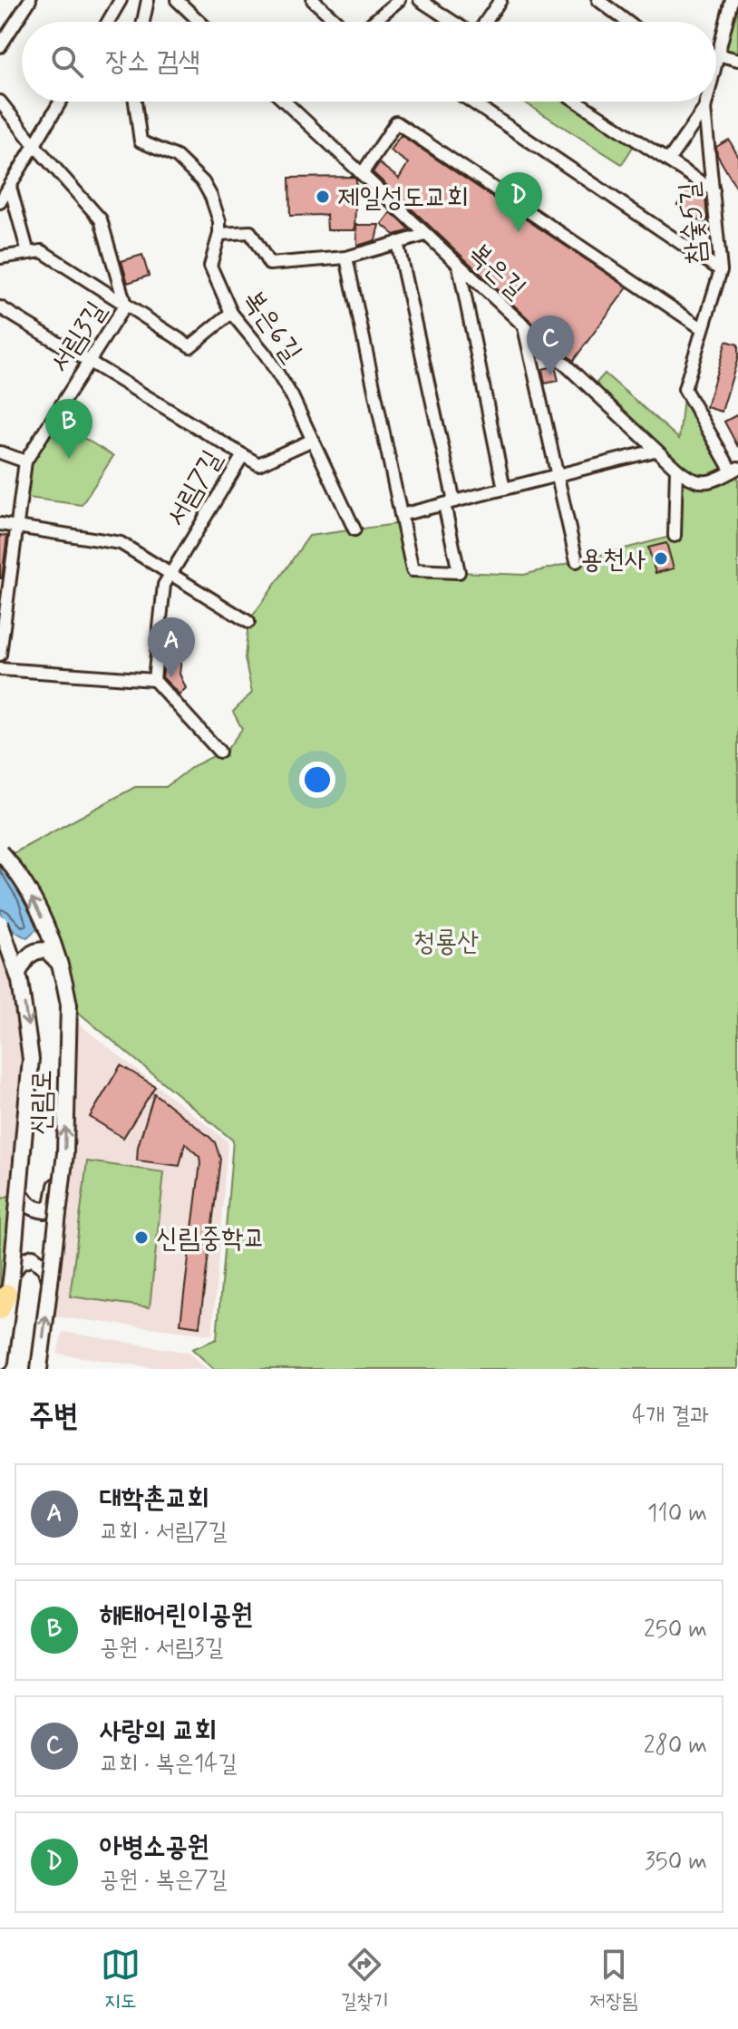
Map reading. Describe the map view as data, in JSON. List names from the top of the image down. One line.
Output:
{"streets":{"main road":["신림로"],"street":["참숯5길","복은길","복은6길","서림3길","서림7길"]},"crossings":[["참숯5길","복은길"],["서림3길","서림7길"]],"parks":["청룡산"],"places":["제일성도교회","용천사","신림중학교"],"page":{"search":"장소 검색","pins":["D","C","B","A"],"heading":["주변","4개 결과"],"list":[{"mark":"A","name":"대학촌교회","note":"교회 · 서림7길","value":"110 m"},{"mark":"B","name":"해태어린이공원","note":"공원 · 서림3길","value":"250 m"},{"mark":"C","name":"사랑의 교회","note":"교회 · 복은14길","value":"280 m"},{"mark":"D","name":"아병소공원","note":"공원 · 복은7길","value":"350 m"}],"nav":["지도","길찾기","저장됨"]}}
